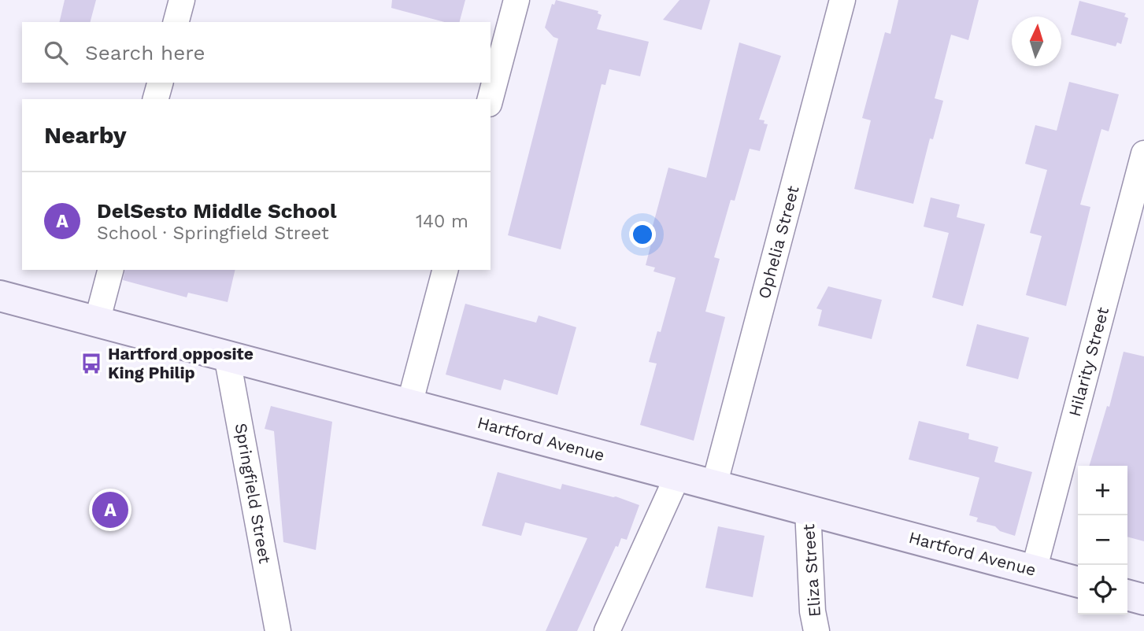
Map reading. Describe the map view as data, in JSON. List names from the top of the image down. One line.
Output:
{"streets":{"main road":["Hartford Avenue"],"street":["Ophelia Street","Hilarity Street","Springfield Street","Eliza Street"]},"crossings":[["Ophelia Street","Hartford Avenue"],["Hilarity Street","Hartford Avenue"],["Hartford Avenue","Springfield Street"],["Hartford Avenue","Eliza Street"]],"places":{"bus stop":["Hartford opposite King Philip"]},"north":"top","page":{"search":"Search here","heading":"Nearby","list":[{"mark":"A","name":"DelSesto Middle School","note":"School · Springfield Street","value":"140 m"}],"map_buttons":["+","−"],"pins":"A"}}
